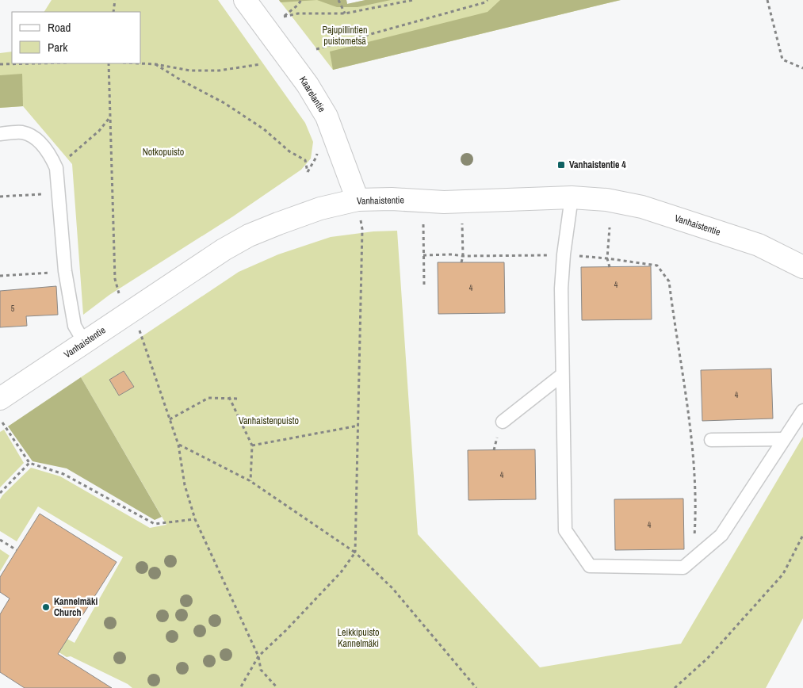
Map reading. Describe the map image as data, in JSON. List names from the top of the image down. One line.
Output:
{"streets":{"main road":["Kaarelantie","Vanhaistentie"]},"crossings":[["Kaarelantie","Vanhaistentie"]],"parks":["Pajupillintien puistometsä","Notkopuisto","Vanhaistenpuisto","Leikkipuisto Kannelmäki"],"places":{"transit":["Vanhaistentie 4"],"other":["Kannelmäki Church"]},"house_numbers":["4","4","5","4","4","4"],"legend":["Road","Park"]}
